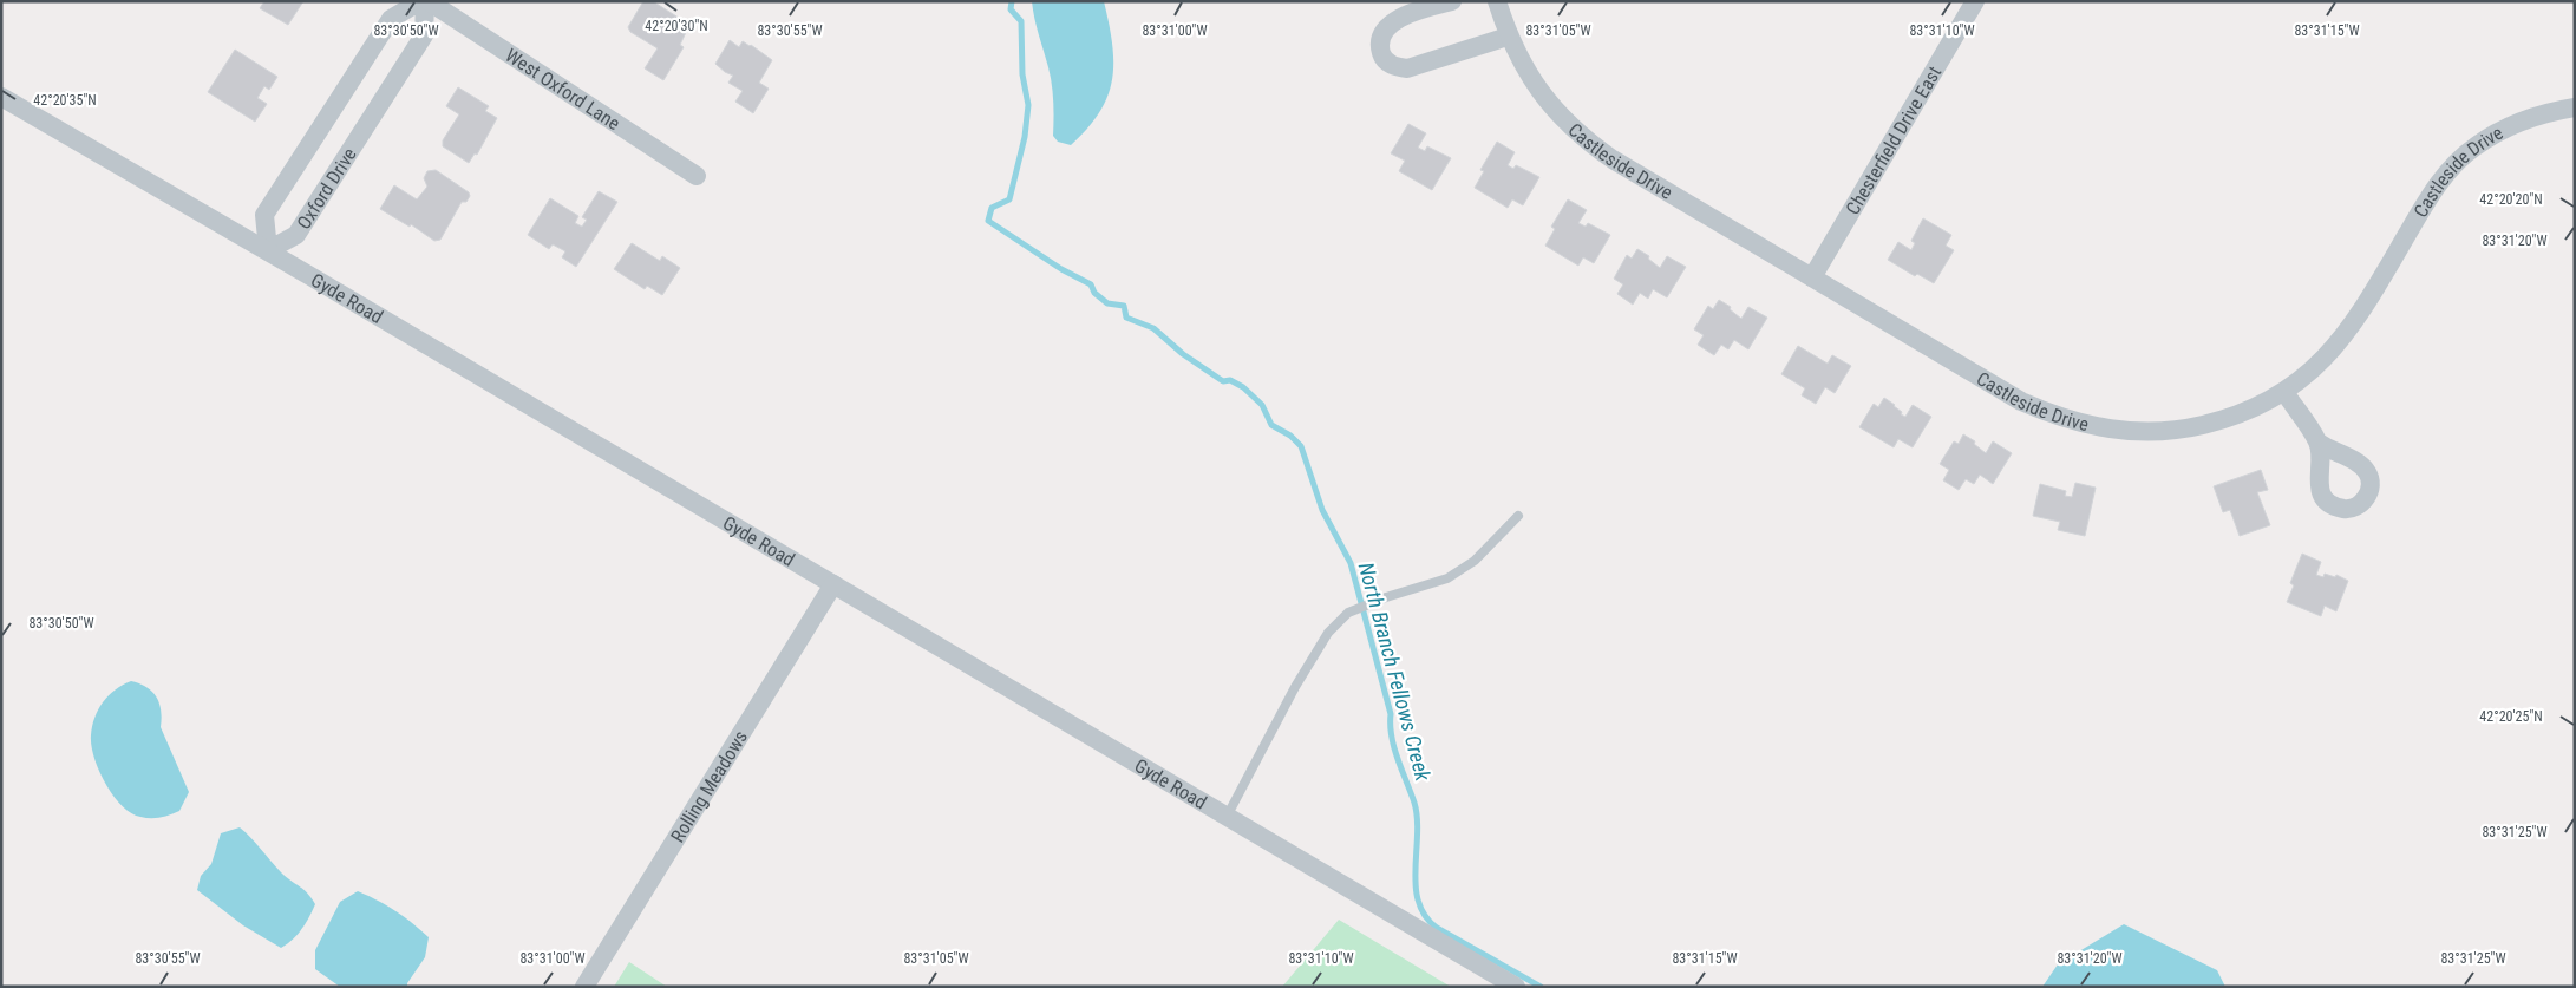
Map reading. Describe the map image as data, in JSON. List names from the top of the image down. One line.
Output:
{"streets":{"street":["West Oxford Lane","Chesterfield Drive East","Castleside Drive","Oxford Drive","Gyde Road","Rolling Meadows"]},"crossings":[["West Oxford Lane","Oxford Drive"],["Chesterfield Drive East","Castleside Drive"],["Oxford Drive","Gyde Road"],["Gyde Road","Rolling Meadows"]],"water":["North Branch Fellows Creek"],"coordinates":["42°20'30\"N","83°30'50\"W","83°30'55\"W","83°31'00\"W","83°31'05\"W","83°31'10\"W","83°31'15\"W","42°20'35\"N","42°20'20\"N","83°31'20\"W","42°20'25\"N","83°31'25\"W"]}
